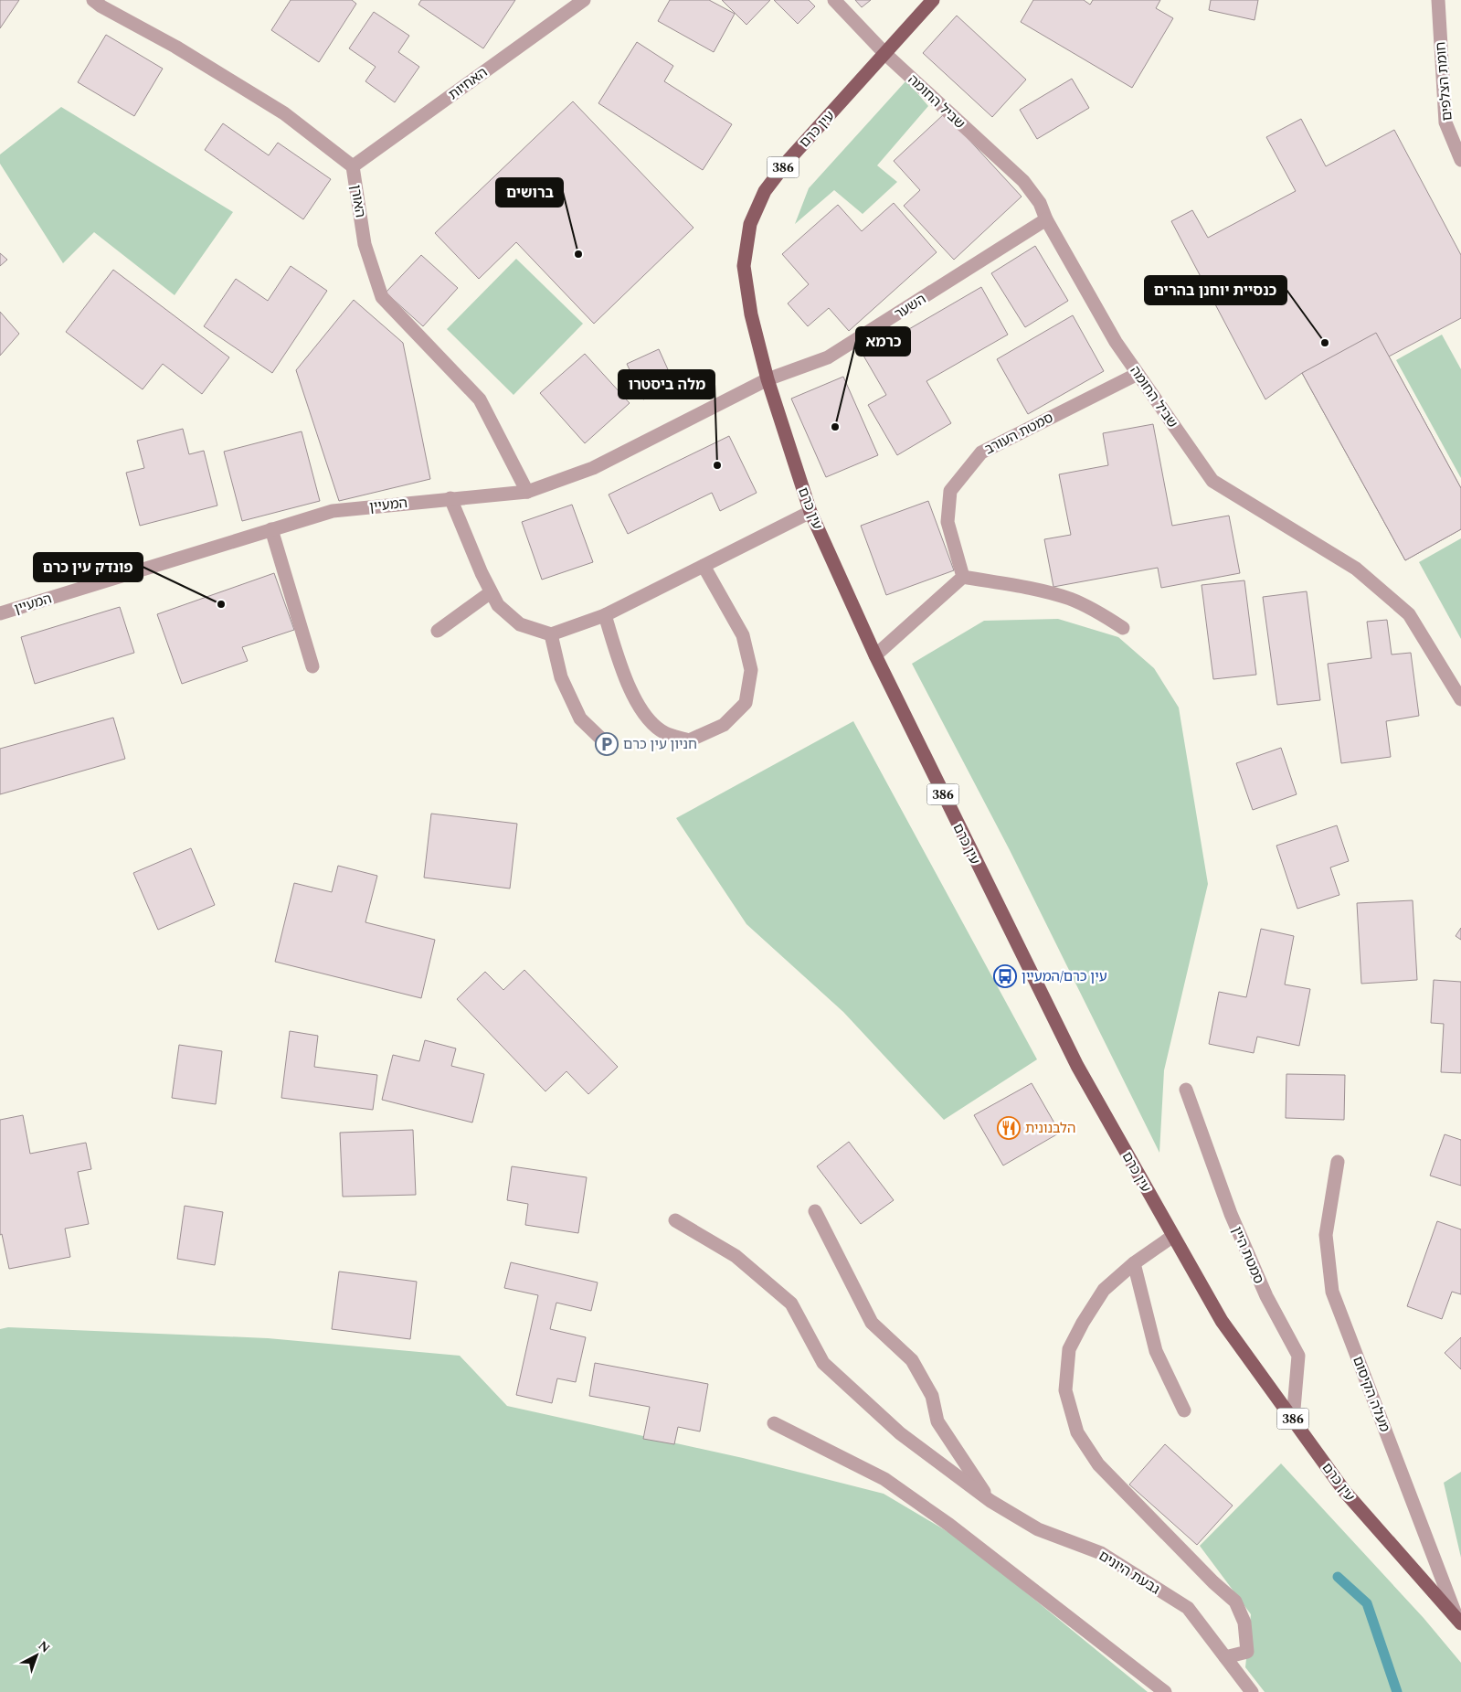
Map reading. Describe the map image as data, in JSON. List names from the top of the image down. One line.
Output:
{"streets":{"main road":["עין כרם","386"],"street":["חומת הצלפים","האחיות","שביל החומה","האורן","השער","סמטת העורב","המעיין","סמטת היין","מעלה הקיסום","גבעת היונים"]},"crossings":[["האחיות","האורן"],["שביל החומה","עין כרם"],["שביל החומה","השער"],["שביל החומה","סמטת העורב"],["עין כרם","השער"],["עין כרם","המעיין"],["עין כרם","סמטת היין"],["עין כרם","מעלה הקיסום"],["האורן","המעיין"],["השער","המעיין"]],"places":{"other":["ברושים","כנסיית יוחנן בהרים","כרמא","מלה ביסטרו","פונדק עין כרם"],"parking":["חניון עין כרם"],"bus stop":["עין כרם/המעיין"],"restaurant":["הלבנונית"]},"north":"top right"}
